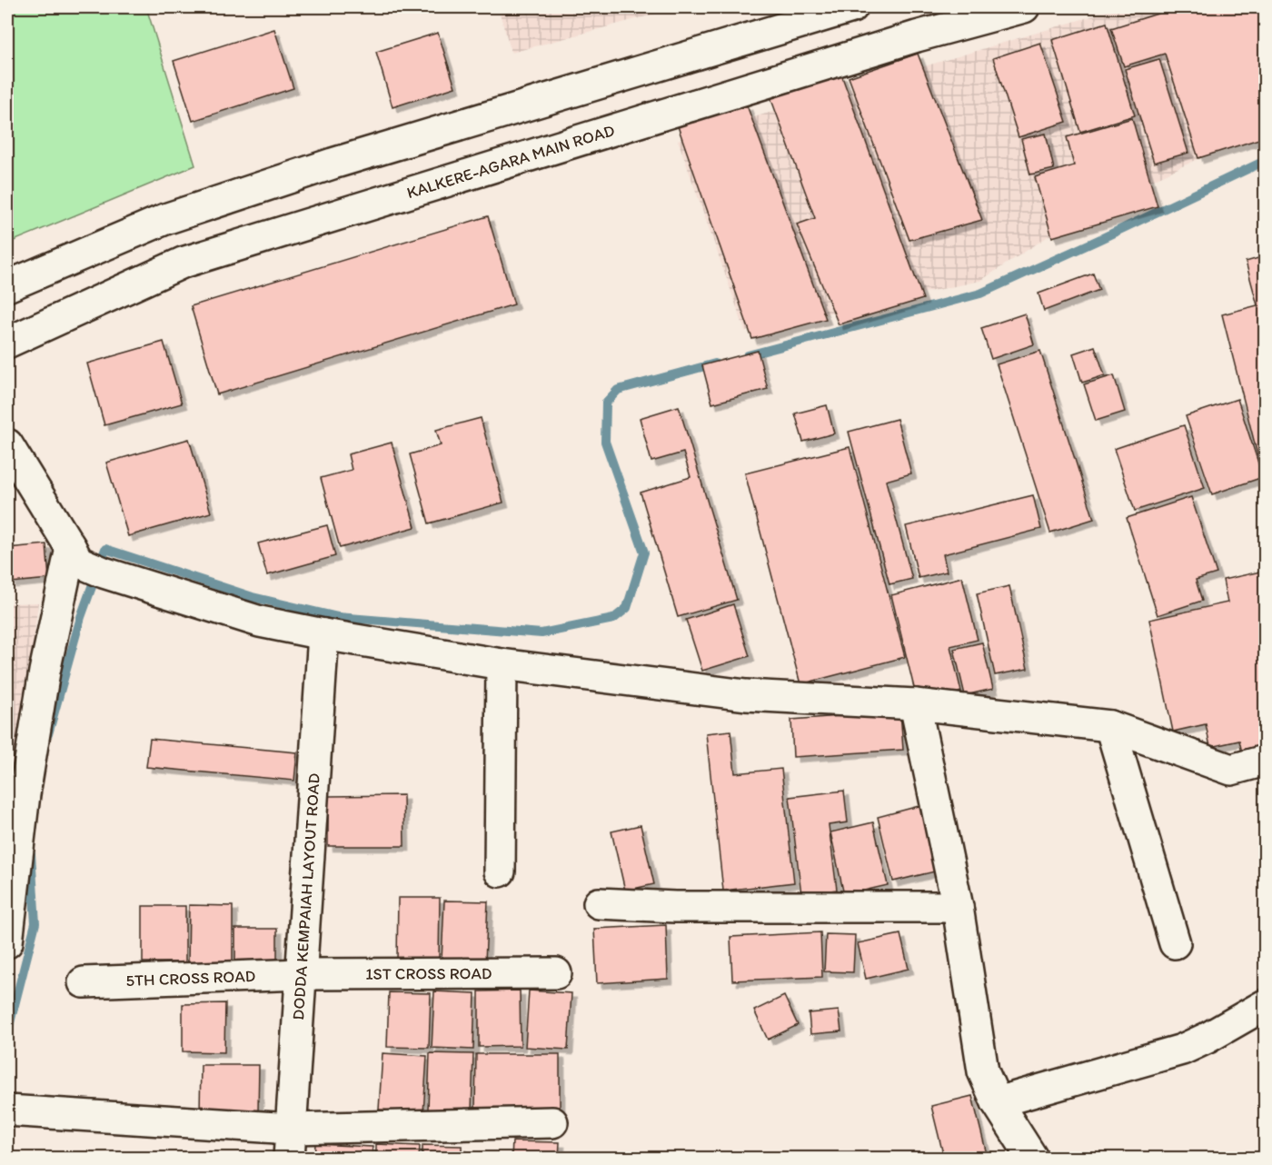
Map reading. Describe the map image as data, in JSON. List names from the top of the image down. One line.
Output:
{"streets":{"street":["KALKERE-AGARA MAIN ROAD","DODDA KEMPAIAH LAYOUT ROAD","1ST CROSS ROAD","5TH CROSS ROAD"]},"crossings":[["DODDA KEMPAIAH LAYOUT ROAD","1ST CROSS ROAD"],["DODDA KEMPAIAH LAYOUT ROAD","5TH CROSS ROAD"],["1ST CROSS ROAD","5TH CROSS ROAD"]]}
